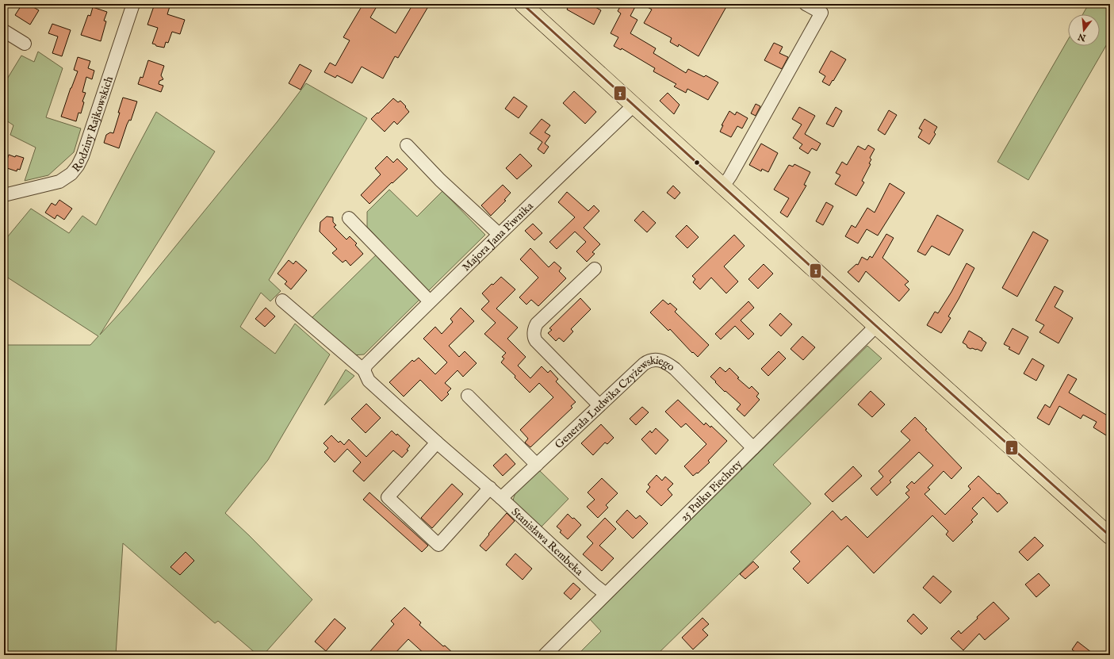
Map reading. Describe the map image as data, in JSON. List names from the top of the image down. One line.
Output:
{"streets":{"street":["Rodziny Rajkowskich","Majora Jana Piwnika","Generała Ludwika Czyżewskiego","25 Pułku Piechoty","Stanisława Rembeka"]},"crossings":[["Majora Jana Piwnika","Stanisława Rembeka"],["Generała Ludwika Czyżewskiego","25 Pułku Piechoty"],["Generała Ludwika Czyżewskiego","Stanisława Rembeka"],["25 Pułku Piechoty","Stanisława Rembeka"]],"lines":["transit line 1"],"north":"bottom"}
